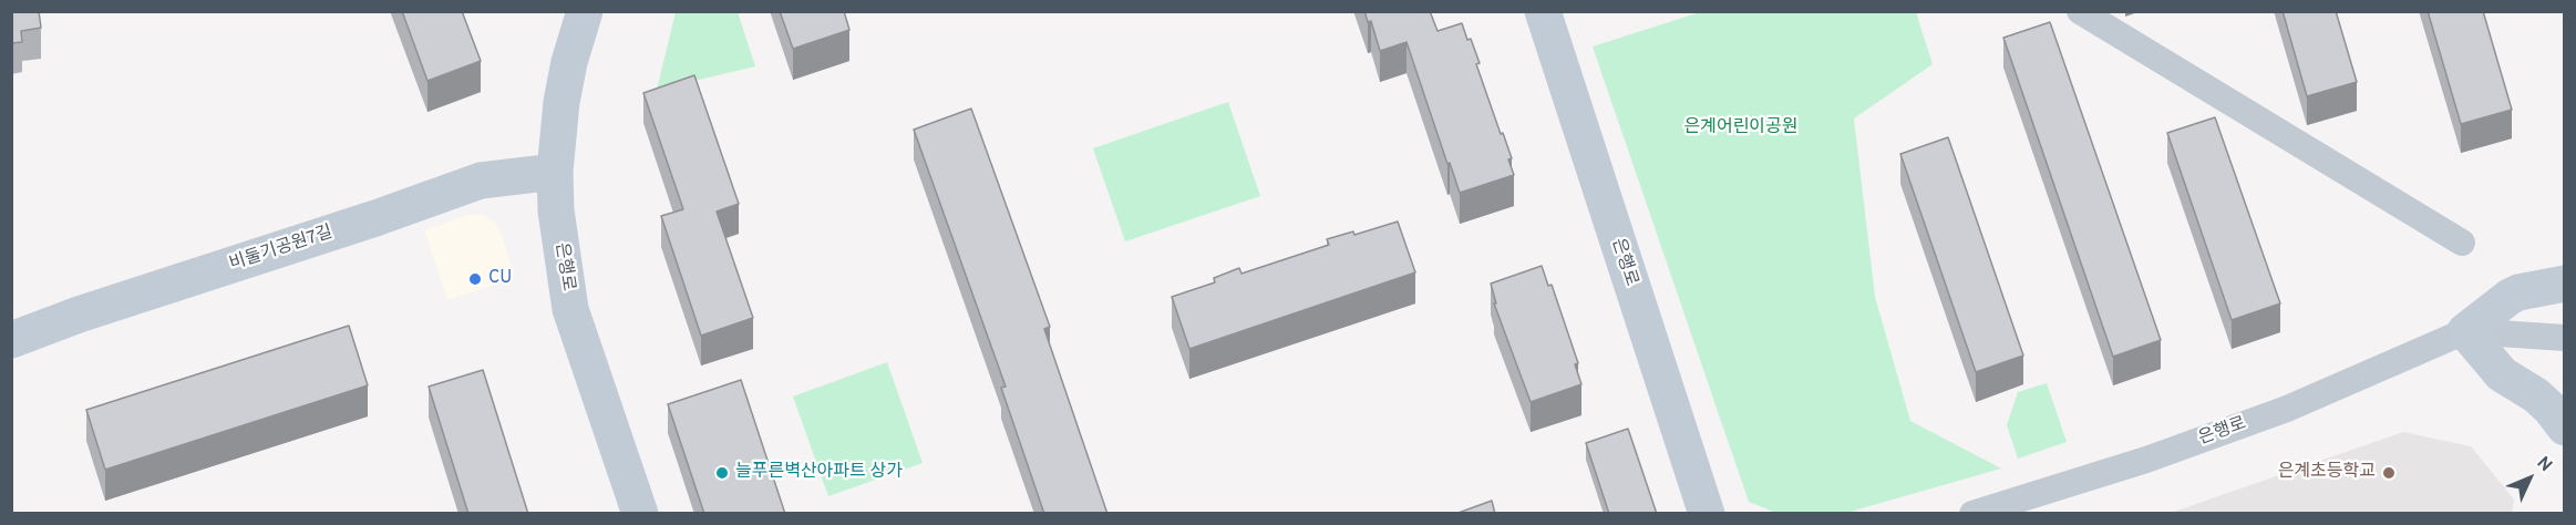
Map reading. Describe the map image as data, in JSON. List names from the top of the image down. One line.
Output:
{"streets":{"street":["비둘기공원7길","은행로"]},"crossings":[["비둘기공원7길","은행로"]],"parks":["은계어린이공원"],"places":["CU","늘푸른벽산아파트 상가","은계초등학교"],"north":"top right"}
